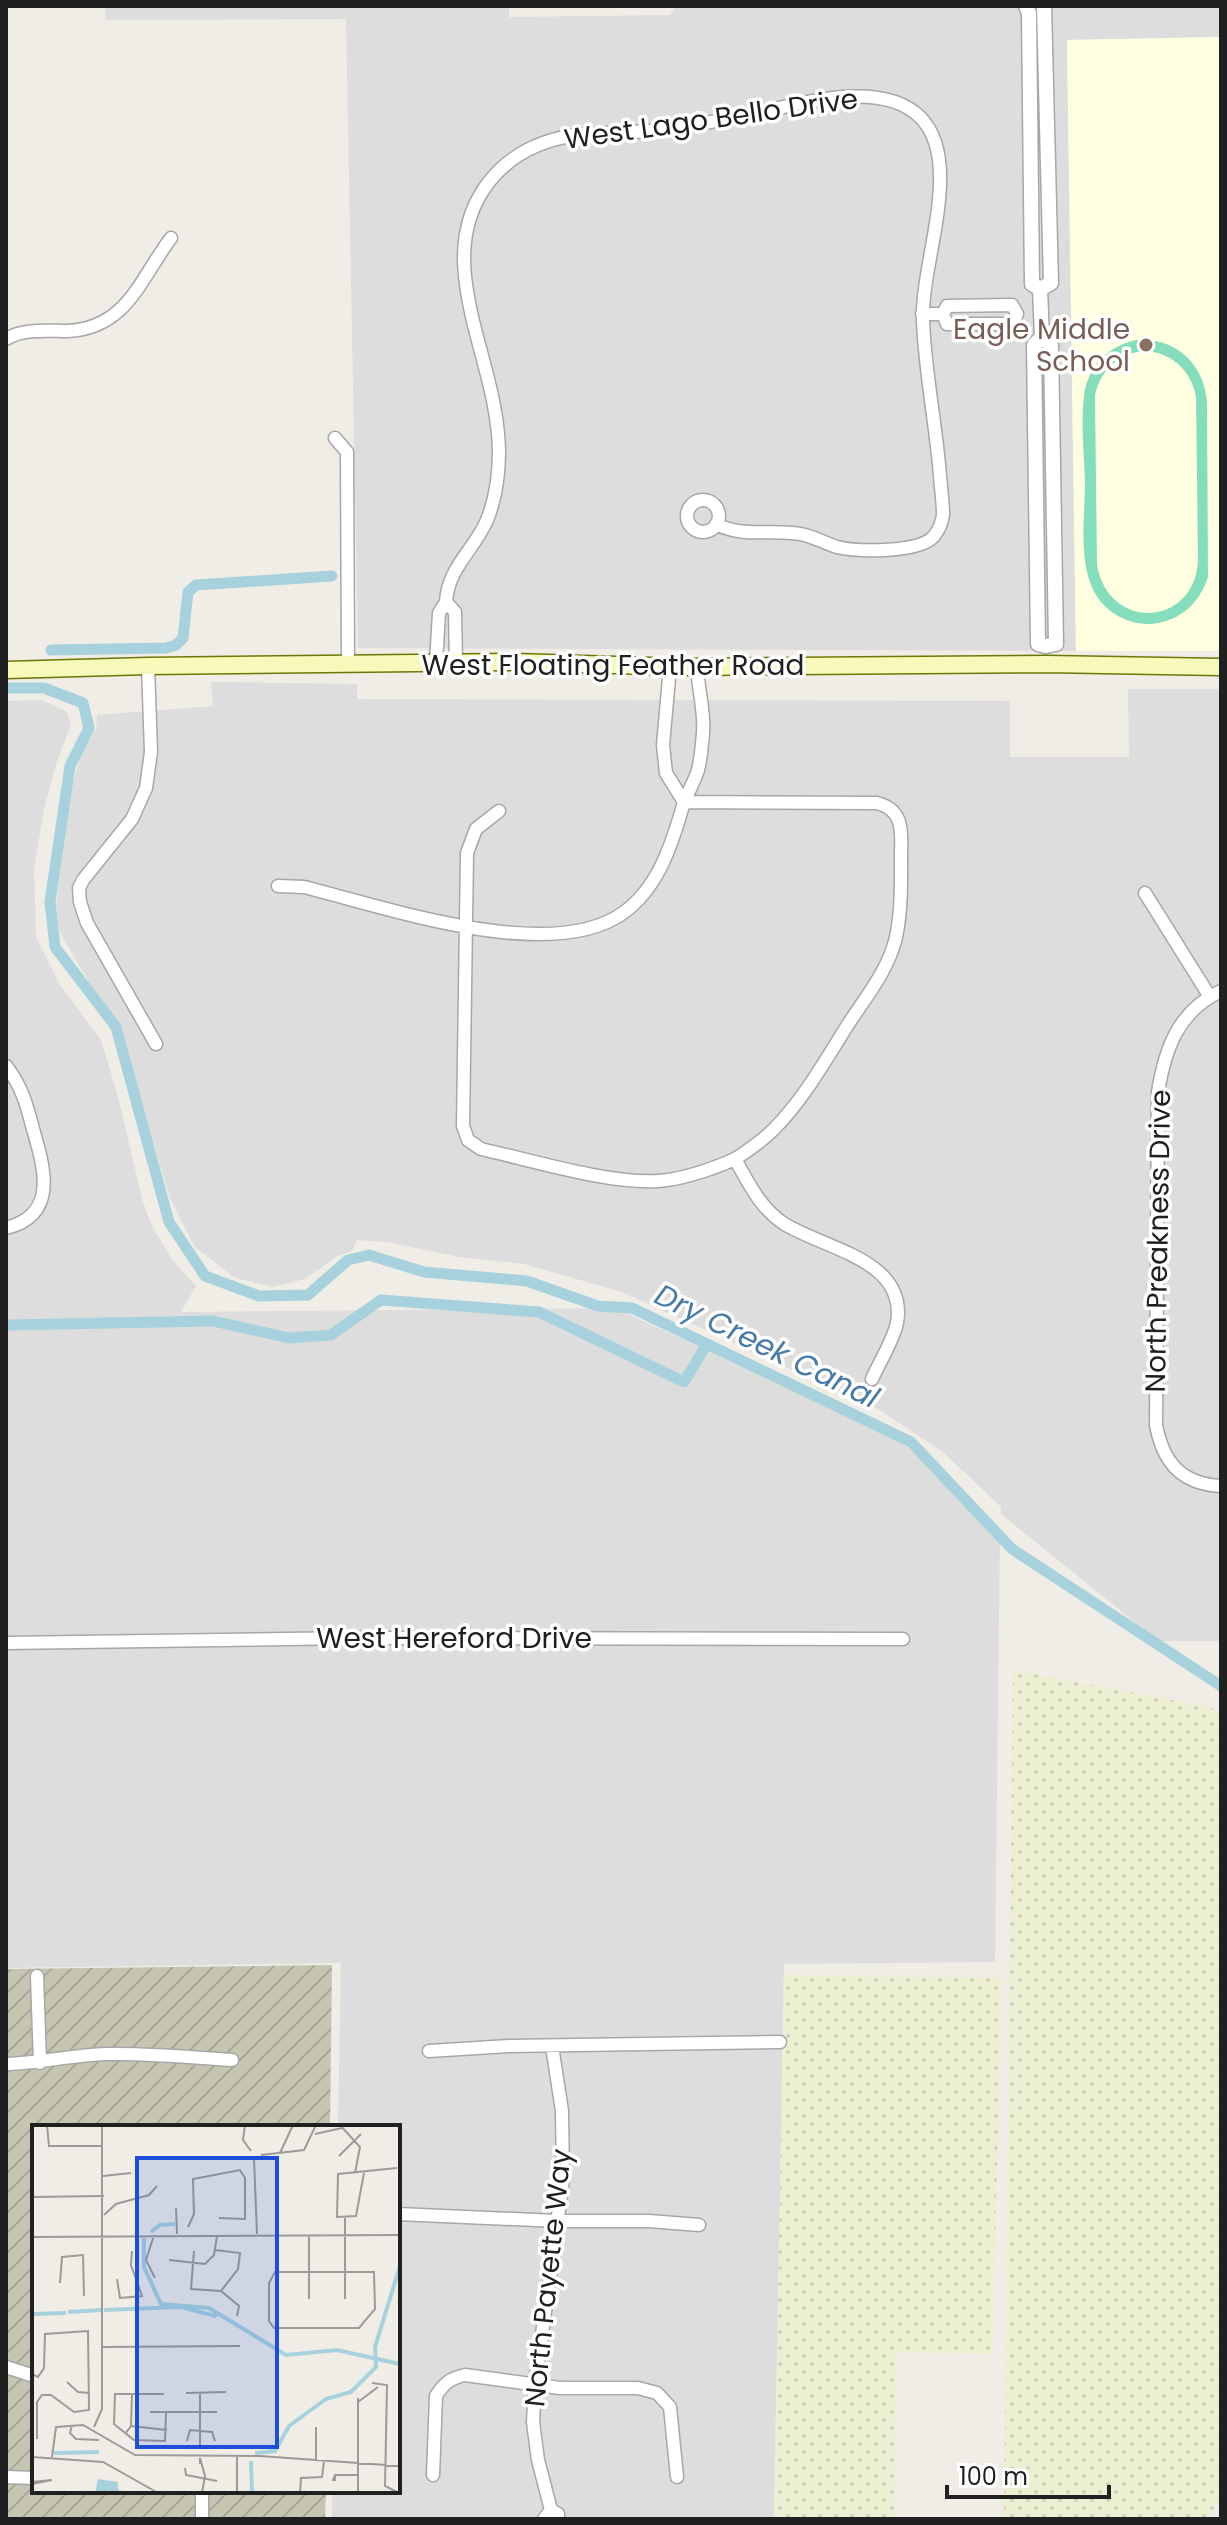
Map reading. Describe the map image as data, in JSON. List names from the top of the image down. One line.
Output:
{"streets":{"main road":["West Floating Feather Road"],"street":["West Lago Bello Drive","North Preakness Drive","West Hereford Drive","North Payette Way"]},"water":["Dry Creek Canal"],"places":["Eagle Middle School"],"scale_bar":"100 m"}
